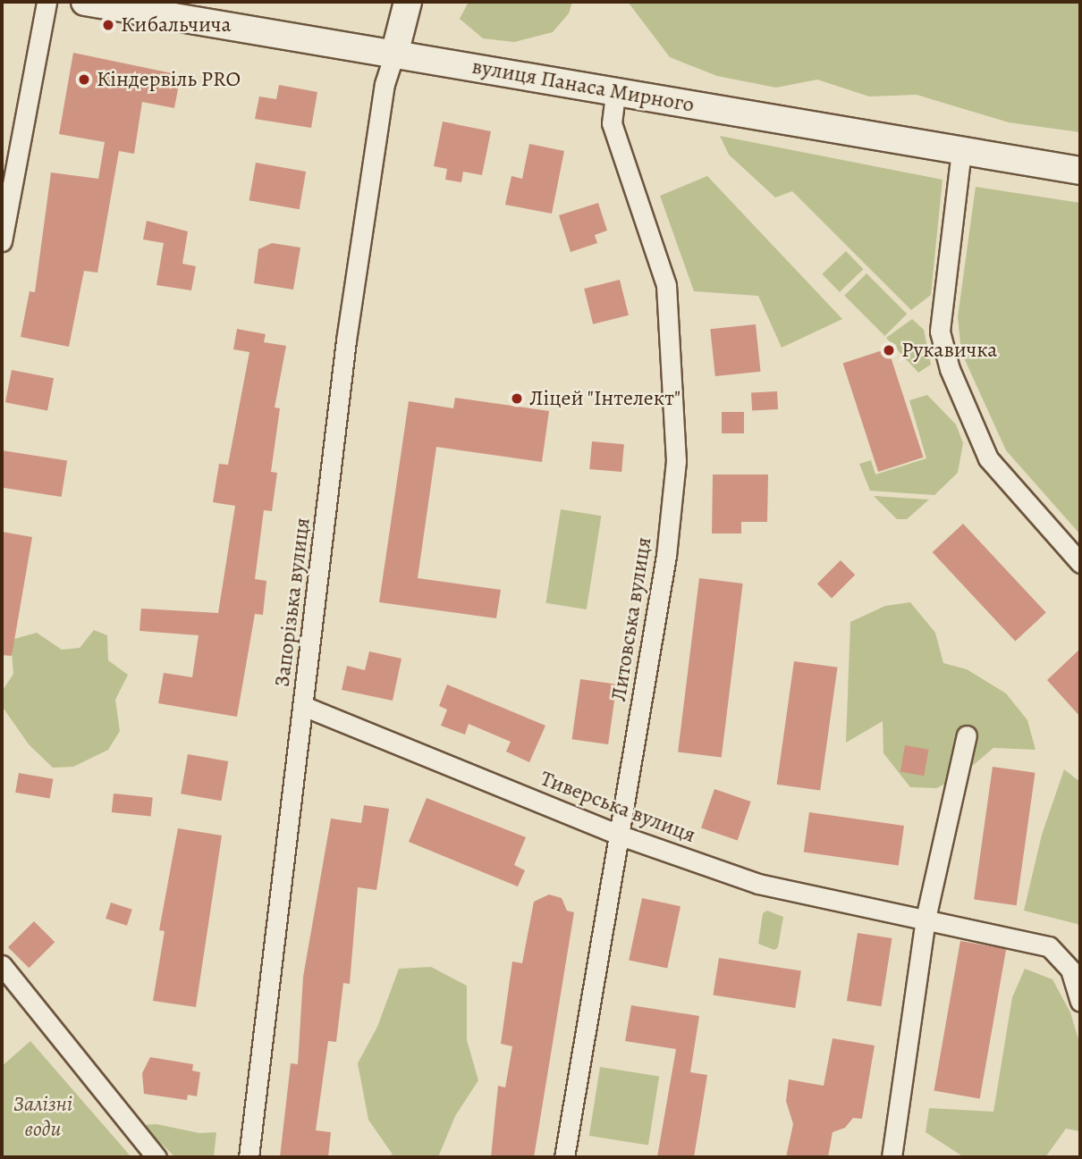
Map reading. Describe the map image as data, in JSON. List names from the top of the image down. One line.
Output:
{"streets":{"street":["вулиця Панаса Мирного","Запорізька вулиця","Литовська вулиця","Тиверська вулиця"]},"crossings":[["вулиця Панаса Мирного","Запорізька вулиця"],["вулиця Панаса Мирного","Литовська вулиця"],["Запорізька вулиця","Тиверська вулиця"],["Литовська вулиця","Тиверська вулиця"]],"parks":["Залізні води"],"places":["Кибальчича","Кіндервіль PRO","Рукавичка","Ліцей \"Інтелект\""]}
